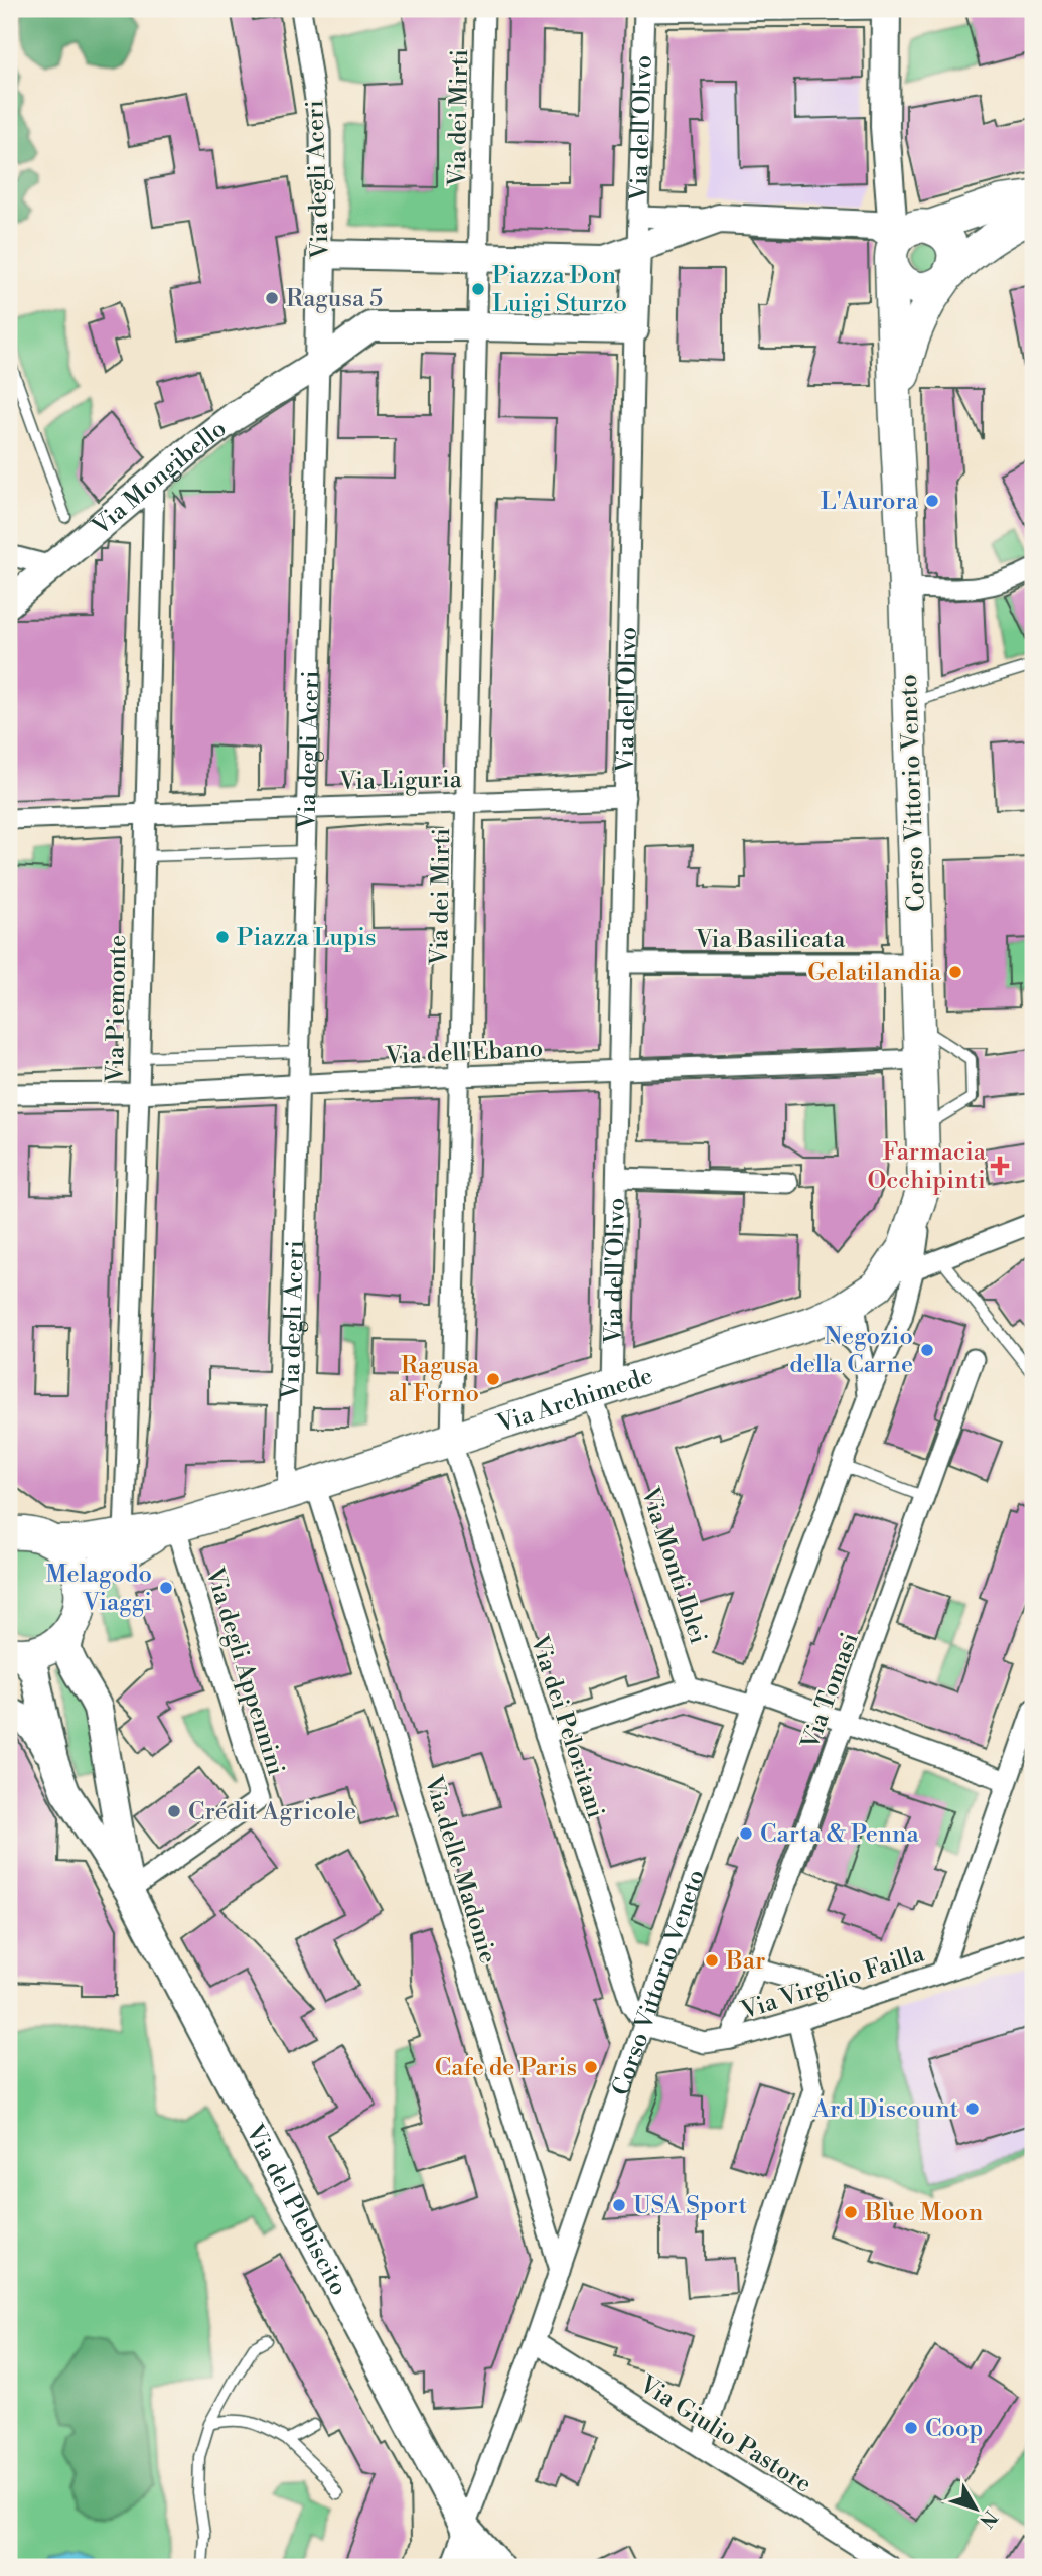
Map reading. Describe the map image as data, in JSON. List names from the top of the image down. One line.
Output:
{"streets":{"main road":["Corso Vittorio Veneto","Via Archimede"],"street":["Via dei Mirti","Via dell'Olivo","Via degli Aceri","Via Mongibello","Via Liguria","Via Basilicata","Via Piemonte","Via dell'Ebano","Via Monti Iblei","Via degli Appennini","Via Tomasi","Via dei Peloritani","Via delle Madonie","Via Virgilio Failla","Via del Plebiscito","Via Giulio Pastore"]},"crossings":[["Via dei Mirti","Via Liguria"],["Via dei Mirti","Via dell'Ebano"],["Via dei Mirti","Via Archimede"],["Via dei Mirti","Via dei Peloritani"],["Via dell'Olivo","Via Liguria"],["Via dell'Olivo","Via Basilicata"],["Via dell'Olivo","Via dell'Ebano"],["Via dell'Olivo","Via Archimede"],["Via dell'Olivo","Via Monti Iblei"],["Via degli Aceri","Via Mongibello"],["Via degli Aceri","Via Liguria"],["Via degli Aceri","Via dell'Ebano"],["Via degli Aceri","Via Archimede"],["Via degli Aceri","Via delle Madonie"],["Via Mongibello","Via Piemonte"],["Via Liguria","Via Piemonte"],["Corso Vittorio Veneto","Via Basilicata"],["Corso Vittorio Veneto","Via dell'Ebano"],["Corso Vittorio Veneto","Via Archimede"],["Corso Vittorio Veneto","Via dei Peloritani"],["Corso Vittorio Veneto","Via delle Madonie"],["Corso Vittorio Veneto","Via Virgilio Failla"],["Corso Vittorio Veneto","Via del Plebiscito"],["Corso Vittorio Veneto","Via Giulio Pastore"],["Via Piemonte","Via dell'Ebano"],["Via Archimede","Via Monti Iblei"],["Via Archimede","Via degli Appennini"],["Via Archimede","Via dei Peloritani"],["Via Archimede","Via delle Madonie"],["Via degli Appennini","Via del Plebiscito"],["Via Tomasi","Via Virgilio Failla"],["Via dei Peloritani","Via Virgilio Failla"]],"places":{"other":["Piazza Don Luigi Sturzo","Ragusa 5","L'Aurora","Piazza Lupis","Gelatilandia","Negozio della Carne","Ragusa al Forno","Melagodo Viaggi","Crédit Agricole","Carta & Penna","Bar","Cafe de Paris","Ard Discount","USA Sport","Blue Moon","Coop"],"health":["Farmacia Occhipinti"]},"north":"bottom right"}
